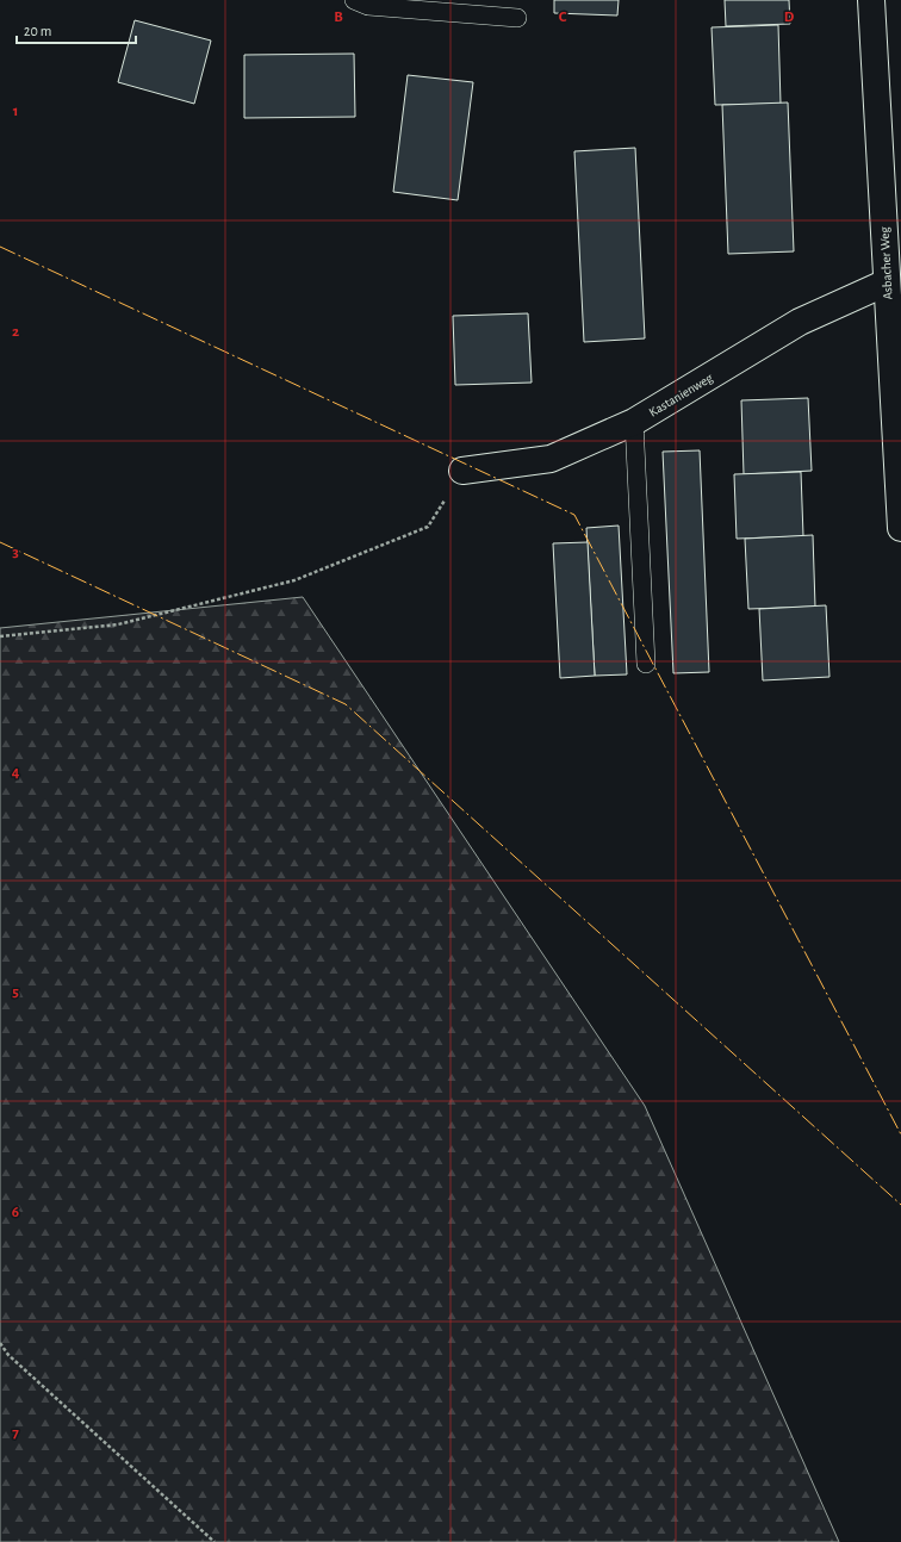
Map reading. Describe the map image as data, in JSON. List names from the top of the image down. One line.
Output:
{"streets":{"street":["Asbacher Weg","Kastanienweg"]},"crossings":[["Asbacher Weg","Kastanienweg"]],"scale_bar":"20 m","grid":{"columns":["B","C","D"],"rows":["1","2","3","4","5","6","7"]}}
